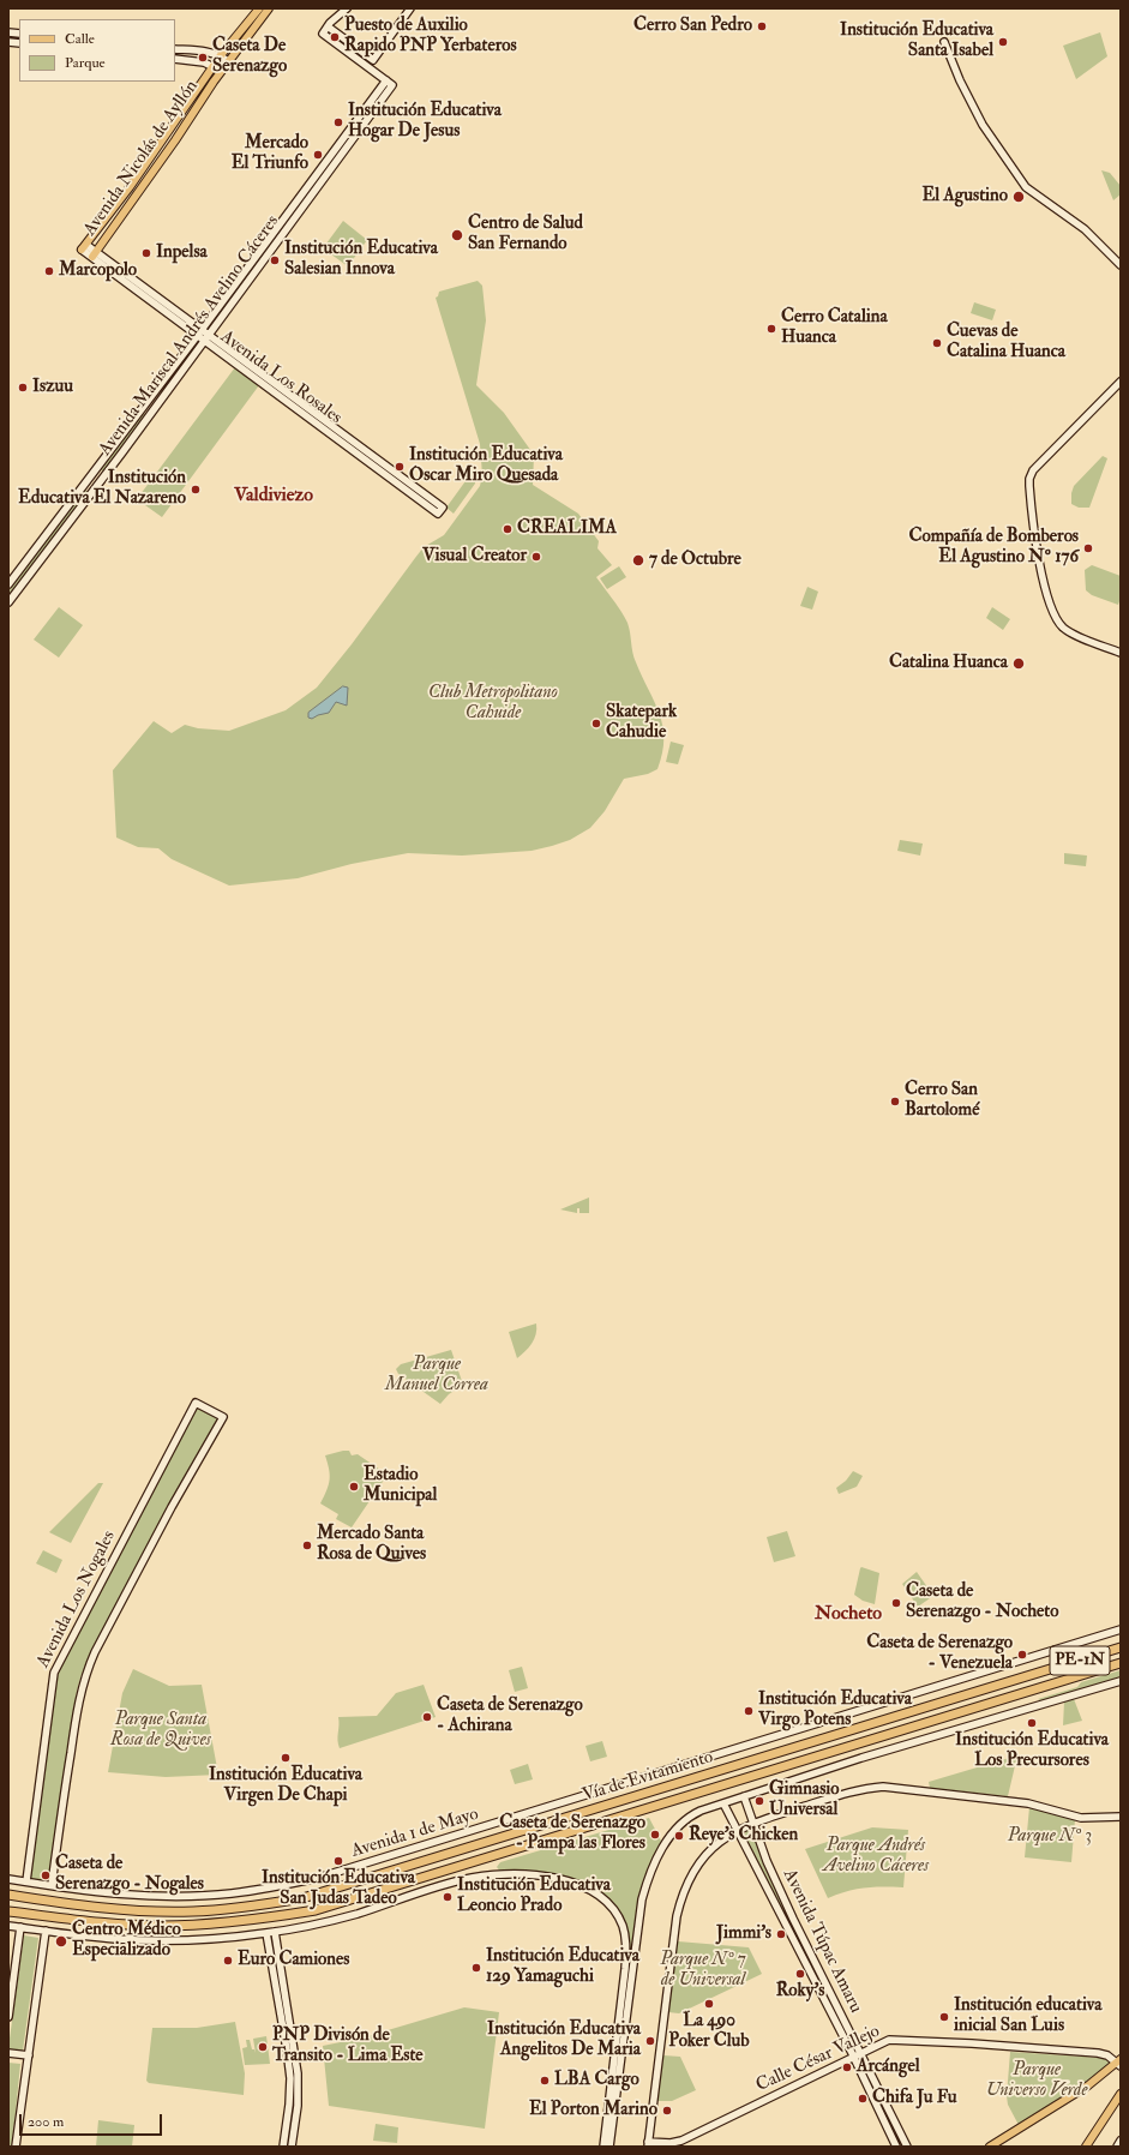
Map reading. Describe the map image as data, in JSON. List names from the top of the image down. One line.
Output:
{"streets":{"highway":["PE-1N","Vía de Evitamiento"],"main road":["Avenida Nicolás de Ayllón"],"street":["Avenida Mariscal Andrés Avelino Cáceres","Avenida Los Rosales","Avenida Los Nogales","Avenida 1 de Mayo","Avenida Túpac Amaru","Calle César Vallejo"]},"crossings":[["Avenida Nicolás de Ayllón","Avenida Los Rosales"],["Avenida Mariscal Andrés Avelino Cáceres","Avenida Los Rosales"],["Avenida Los Nogales","Avenida 1 de Mayo"],["Avenida Túpac Amaru","Calle César Vallejo"]],"districts":["Valdiviezo","Nocheto"],"parks":["Club Metropolitano Cahuide","Parque Manuel Correa","Parque Santa Rosa de Quives","Parque Nº 3","Parque Andrés Avelino Cáceres","Parque Nº 7 de Universal","Parque Universo Verde"],"places":["Cerro San Pedro","Puesto de Auxilio Rapido PNP Yerbateros","Institución Educativa Santa Isabel","Caseta De Serenazgo","Institución Educativa Hogar De Jesus","Mercado El Triunfo","El Agustino","Centro de Salud San Fernando","Inpelsa","Institución Educativa Salesian Innova","Marcopolo","Cerro Catalina Huanca","Cuevas de Catalina Huanca","Iszuu","Institución Educativa Oscar Miro Quesada","Institución Educativa El Nazareno","CREALIMA","Compañía de Bomberos El Agustino Nº 176","Visual Creator","7 de Octubre","Catalina Huanca","Skatepark Cahudie","Cerro San Bartolomé","Estadio Municipal","Mercado Santa Rosa de Quives","Caseta de Serenazgo - Nocheto","Caseta de Serenazgo - Venezuela","Institución Educativa Virgo Potens","Caseta de Serenazgo - Achirana","Institución Educativa Los Precursores","Institución Educativa Virgen De Chapi","Gimnasio Universal","Caseta de Serenazgo - Pampa las Flores","Reye's Chicken","Institución Educativa San Judas Tadeo","Caseta de Serenazgo - Nogales","Institución Educativa Leoncio Prado","Jimmi's","Centro Médico Especializado","Euro Camiones","Institución Educativa 129 Yamaguchi","Roky's","La 490 Poker Club","Institución educativa inicial San Luis","Institución Educativa Angelitos De Maria","PNP Divisón de Transito - Lima Este","Arcángel","LBA Cargo","Chifa Ju Fu","El Porton Marino"],"legend":["Calle","Parque"],"scale_bar":"200 m"}
